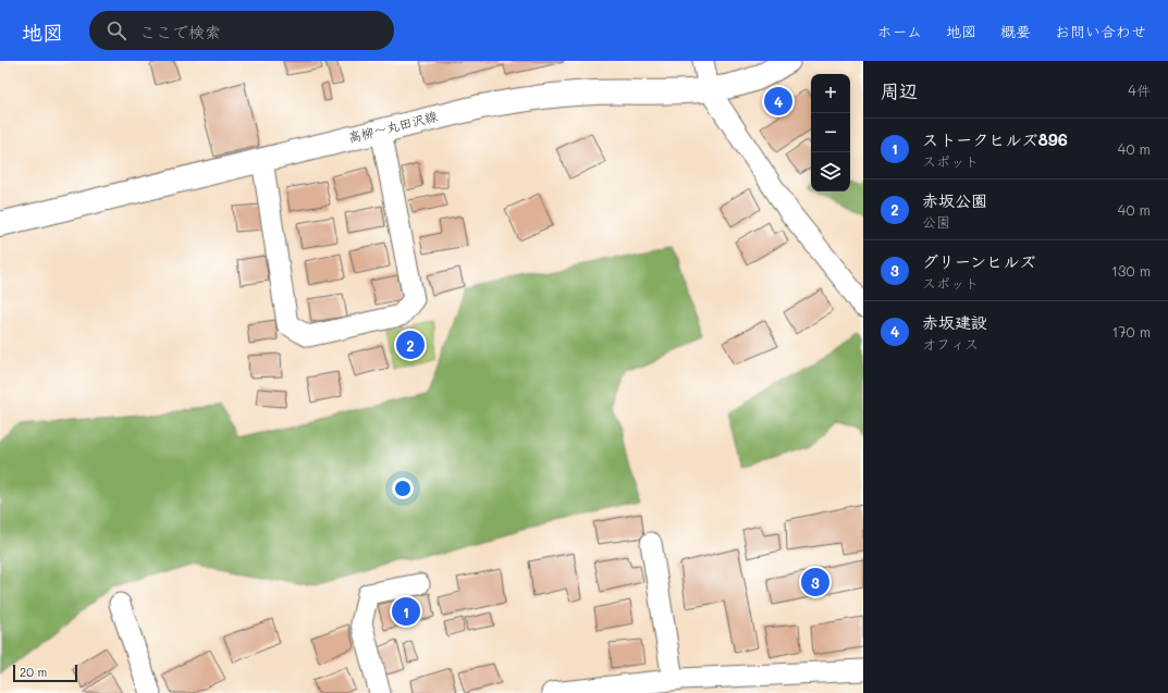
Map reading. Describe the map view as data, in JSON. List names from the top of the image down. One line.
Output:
{"streets":{"street":["高柳～丸田沢線"]},"scale_bar":"20 m","page":{"header":"地図","search":"ここで検索","nav":["ホーム","地図","概要","お問い合わせ"],"heading":["周辺","4件"],"map_buttons":["+","−"],"pins":["4","2","3","1"],"list":[{"mark":"1","name":"ストークヒルズ896","note":"スポット","value":"40 m"},{"mark":"2","name":"赤坂公園","note":"公園","value":"40 m"},{"mark":"3","name":"グリーンヒルズ","note":"スポット","value":"130 m"},{"mark":"4","name":"赤坂建設","note":"オフィス","value":"170 m"}],"scale":"20 m"}}
